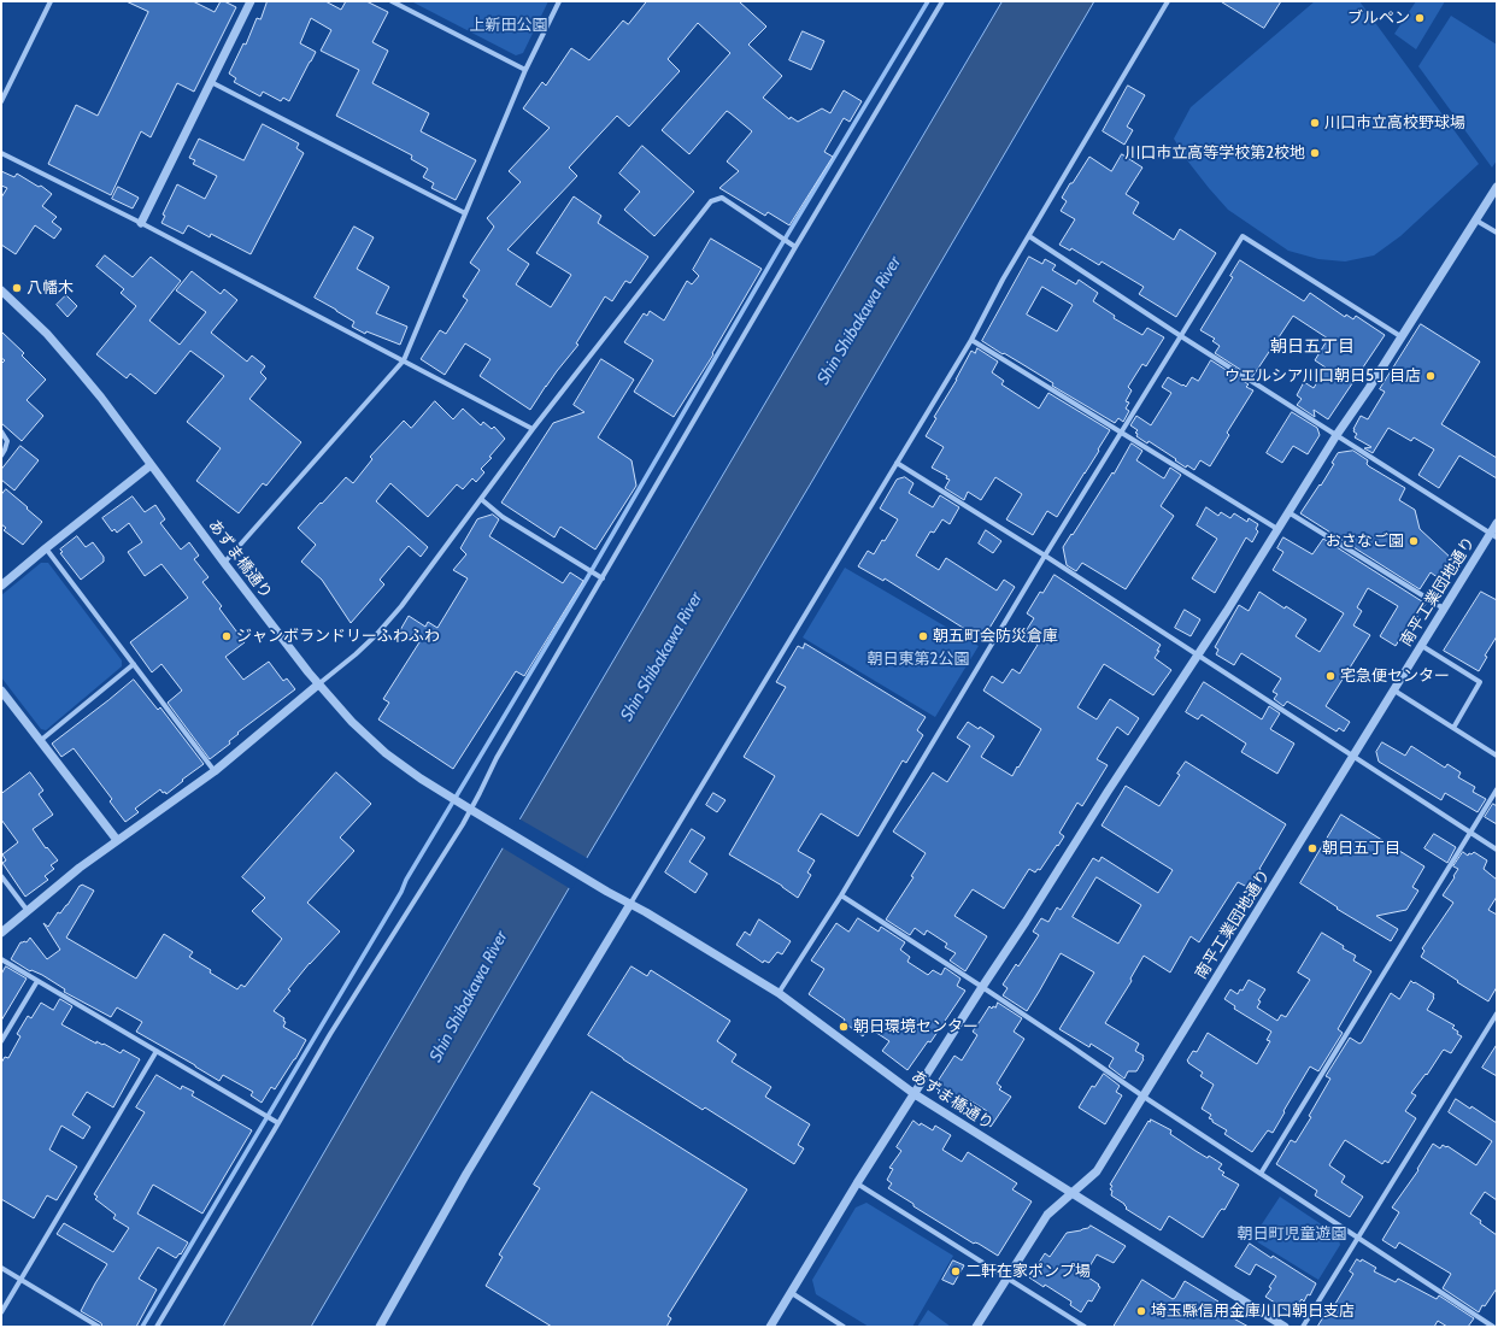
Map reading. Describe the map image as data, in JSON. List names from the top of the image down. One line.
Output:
{"streets":{"street":["あずま橋通り","南平工業団地通り"]},"crossings":[["あずま橋通り","南平工業団地通り"]],"districts":["朝日五丁目"],"water":["Shin Shibakawa River"],"parks":["上新田公園","朝日東第2公園","朝日町児童遊園"],"places":["ブルペン","川口市立高校野球場","川口市立高等学校第2校地","八幡木","ウエルシア川口朝日5丁目店","おさなご園","ジャンボランドリーふわふわ","朝五町会防災倉庫","宅急便センター","朝日五丁目","朝日環境センター","二軒在家ポンプ場","埼玉縣信用金庫川口朝日支店"]}
